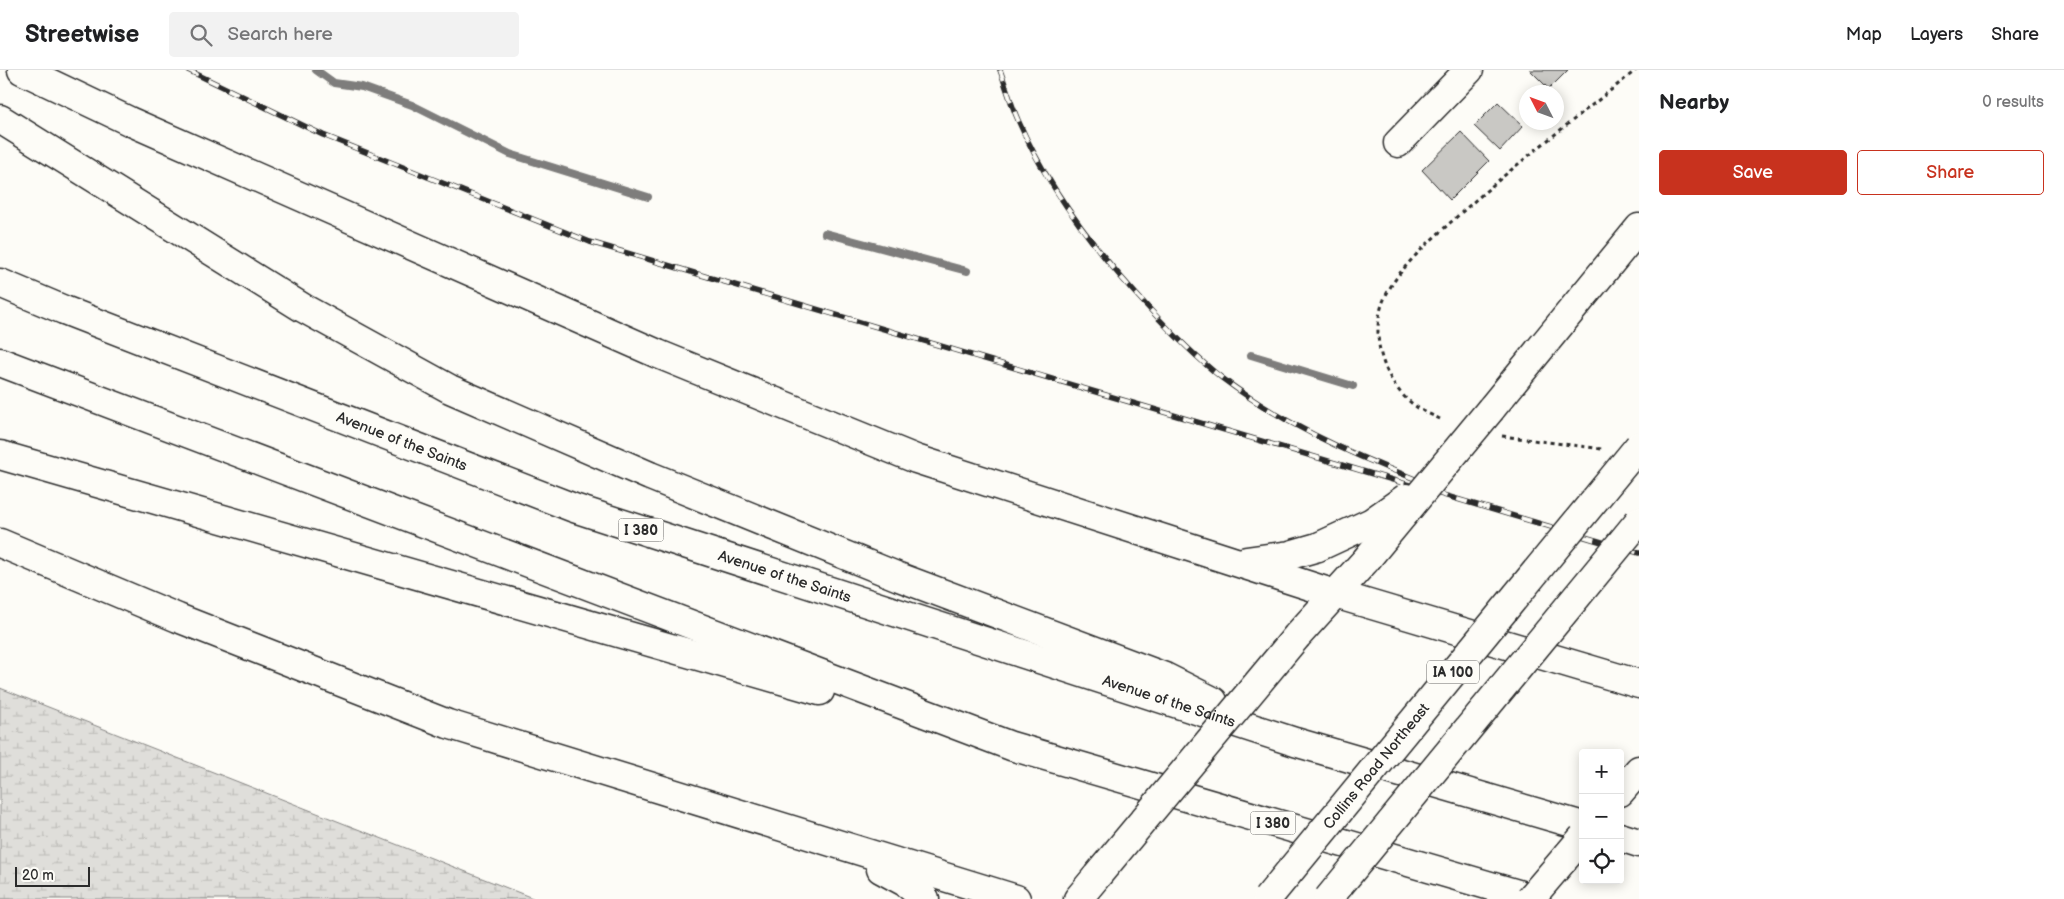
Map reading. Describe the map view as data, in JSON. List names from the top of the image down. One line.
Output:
{"streets":{"main road":["Avenue of the Saints","I 380","IA 100","Collins Road Northeast"]},"scale_bar":"20 m","north":"top left","page":{"header":"Streetwise","search":"Search here","nav":["Map","Layers","Share"],"heading":["Nearby","0 results"],"buttons":["Save","Share"],"map_buttons":["+","−"],"scale":"20 m"}}
